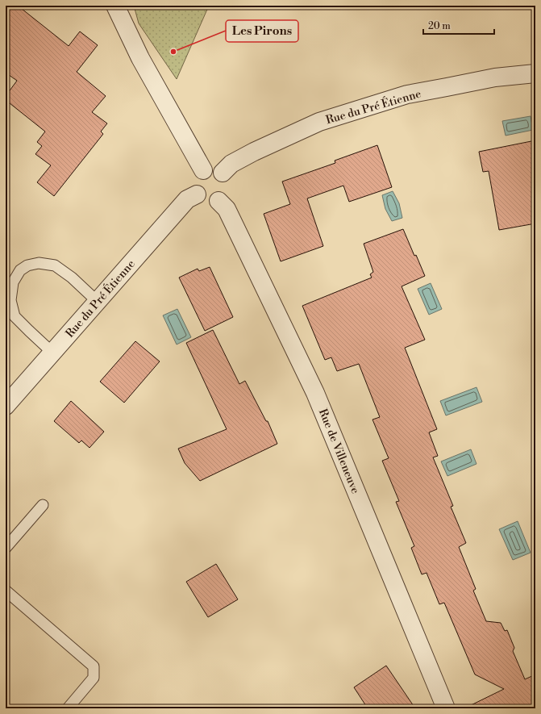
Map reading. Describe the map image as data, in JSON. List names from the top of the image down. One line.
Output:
{"streets":{"street":["Rue du Pré Étienne","Rue de Villeneuve"]},"crossings":[["Rue du Pré Étienne","Rue de Villeneuve"]],"places":["Les Pirons"],"scale_bar":"20 m"}
